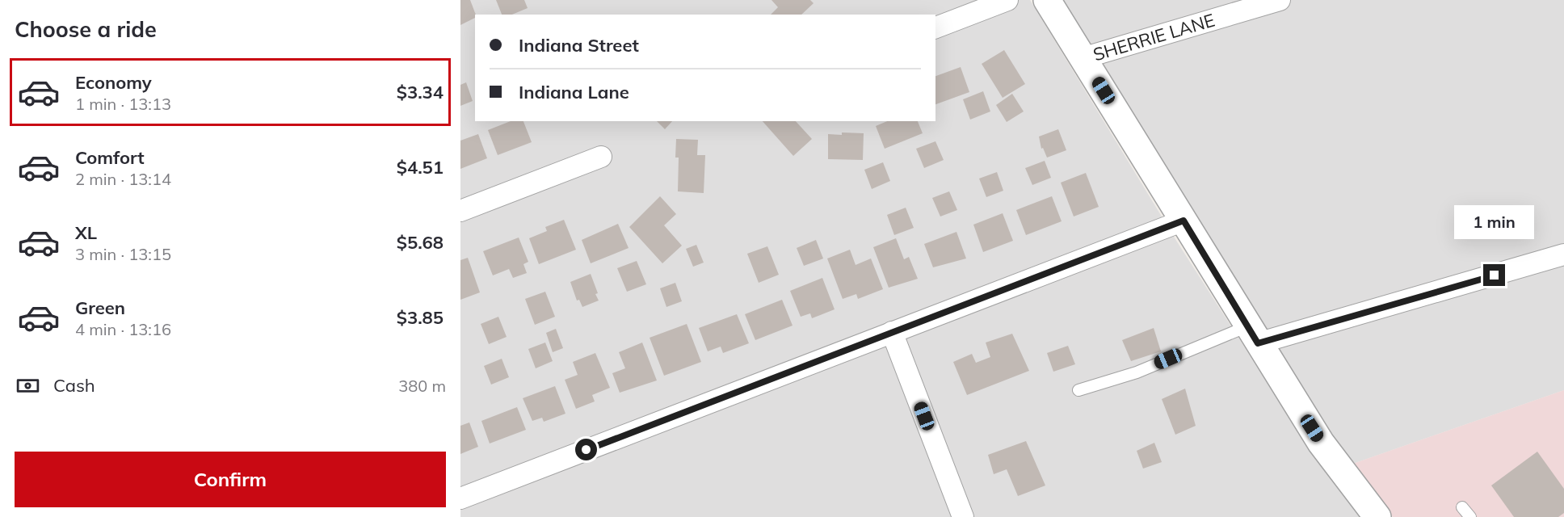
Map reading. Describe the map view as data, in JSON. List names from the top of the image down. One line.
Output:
{"streets":{"street":["SHERRIE LANE"]},"page":{"heading":"Choose a ride","banner":["Indiana Street","Indiana Lane"],"list":[{"name":"Economy","note":"1 min · 13:13","value":"$3.34"},{"name":"Comfort","note":"2 min · 13:14","value":"$4.51"},{"name":"XL","note":"3 min · 13:15","value":"$5.68"},{"name":"Green","note":"4 min · 13:16","value":"$3.85"}],"bubble":"1 min","pay":["Cash","380 m"],"buttons":"Confirm"}}
